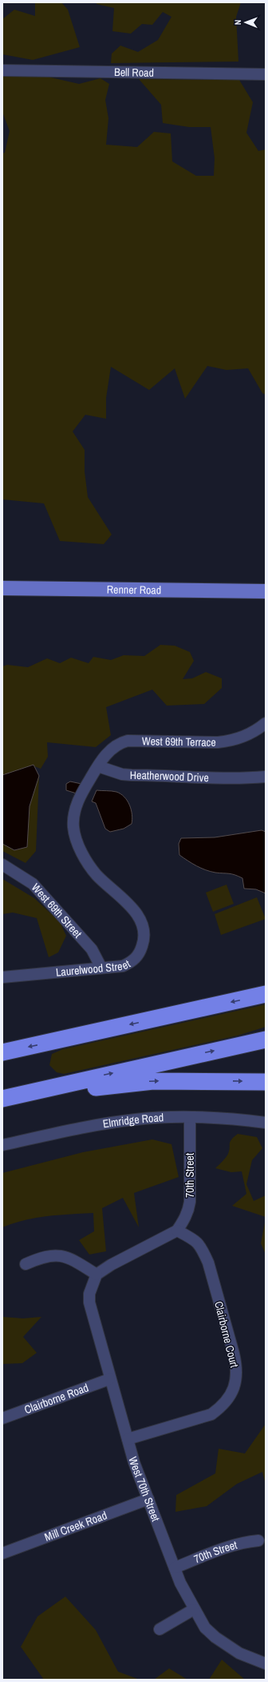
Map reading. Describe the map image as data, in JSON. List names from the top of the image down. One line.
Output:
{"streets":{"main road":["Renner Road"],"street":["Bell Road","West 69th Terrace","Heatherwood Drive","West 69th Street","Laurelwood Street","Elmridge Road","70th Street","Clairborne Court","Clairborne Road","West 70th Street","Mill Creek Road"]},"crossings":[["West 69th Terrace","Heatherwood Drive"],["West 69th Terrace","Laurelwood Street"],["Heatherwood Drive","Laurelwood Street"],["West 69th Street","Laurelwood Street"],["Elmridge Road","70th Street"],["70th Street","Clairborne Court"],["70th Street","West 70th Street"],["Clairborne Court","West 70th Street"],["Clairborne Road","West 70th Street"],["West 70th Street","Mill Creek Road"]],"north":"left"}
